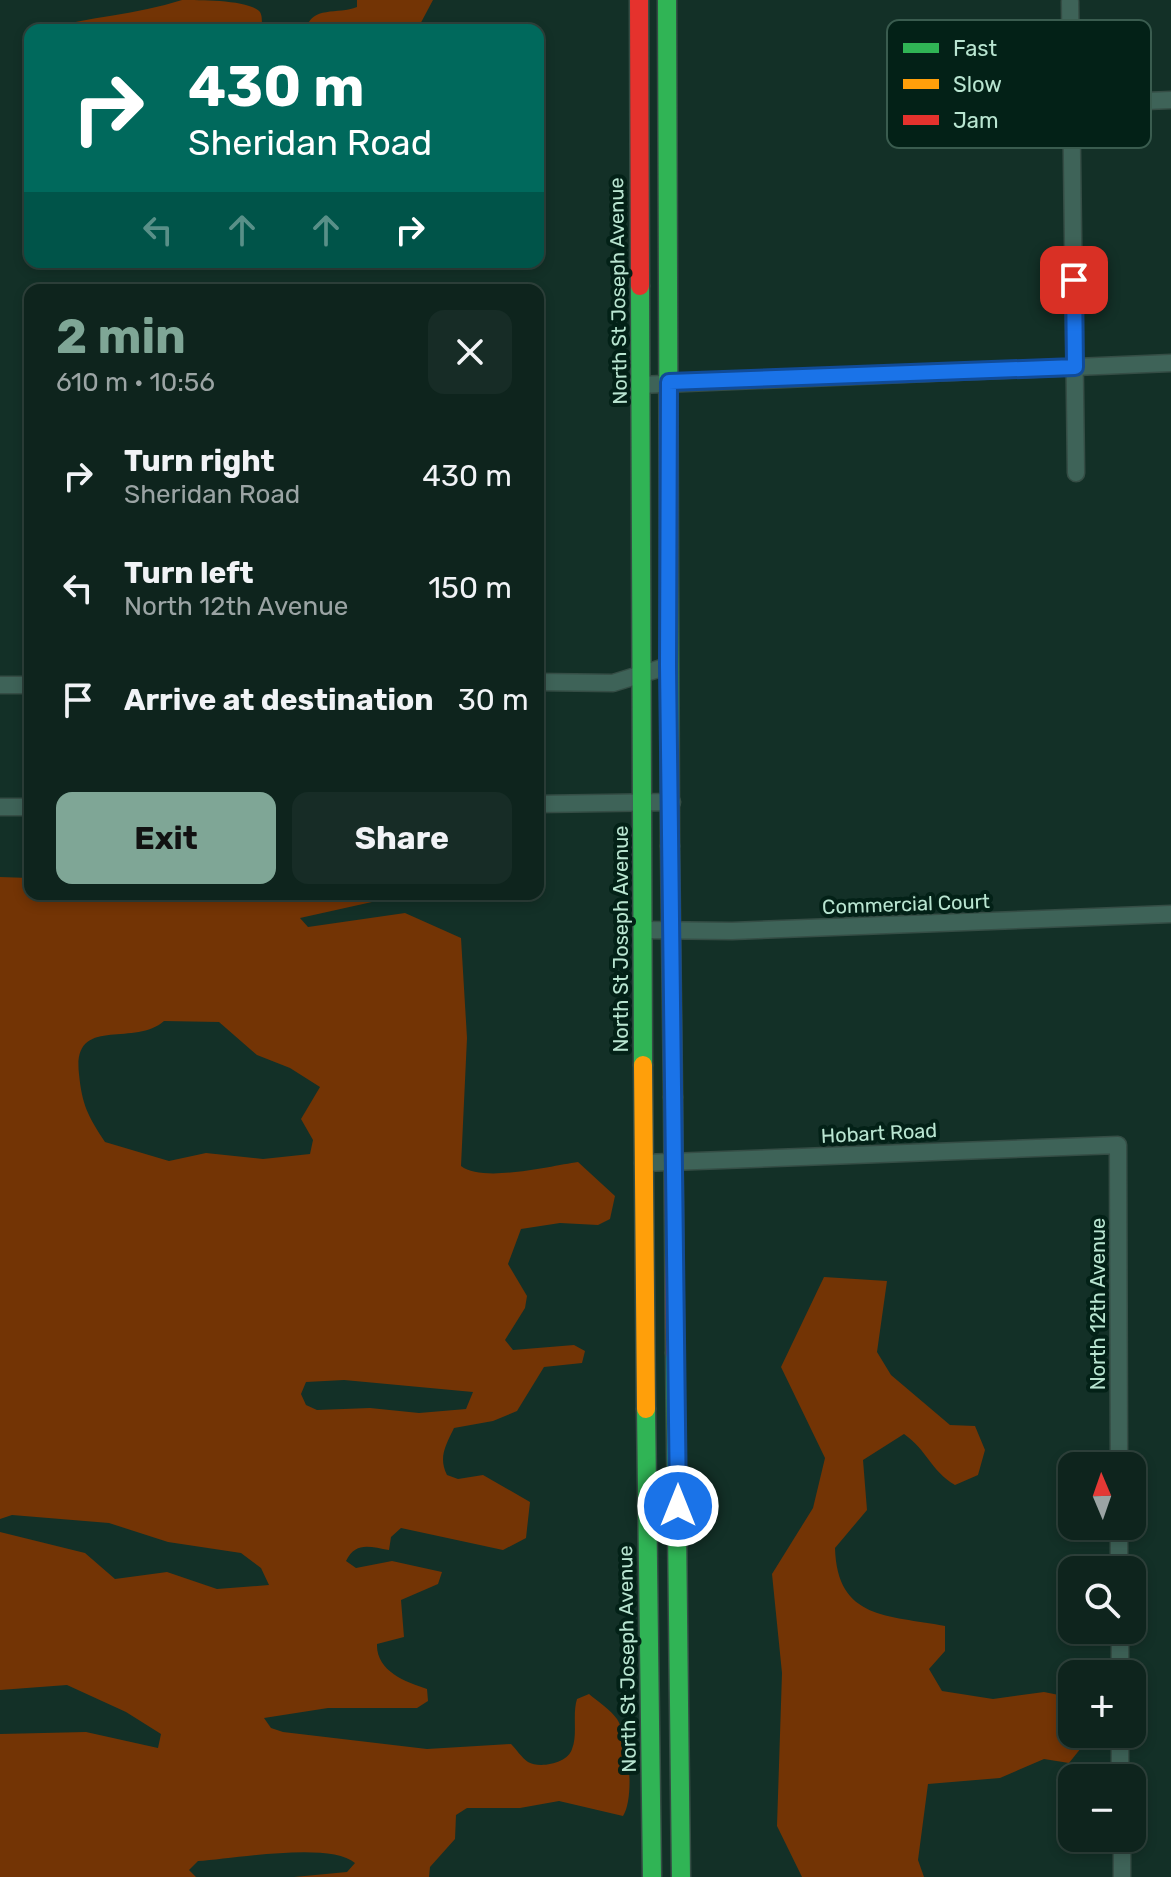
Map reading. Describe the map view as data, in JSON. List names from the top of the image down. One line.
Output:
{"streets":{"main road":["North St Joseph Avenue"],"street":["Commercial Court","Hobart Road","North 12th Avenue"]},"crossings":[["North St Joseph Avenue","Commercial Court"],["North St Joseph Avenue","Hobart Road"],["Hobart Road","North 12th Avenue"]],"legend":["Fast","Slow","Jam"],"north":"top","page":{"turn":["430 m","Sheridan Road"],"heading":["2 min","610 m · 10:56"],"list":[{"name":"Turn right","note":"Sheridan Road","value":"430 m"},{"name":"Turn left","note":"North 12th Avenue","value":"150 m"},{"name":"Arrive at destination","value":"30 m"}],"buttons":["Exit","Share"],"map_buttons":["+","−"]}}
